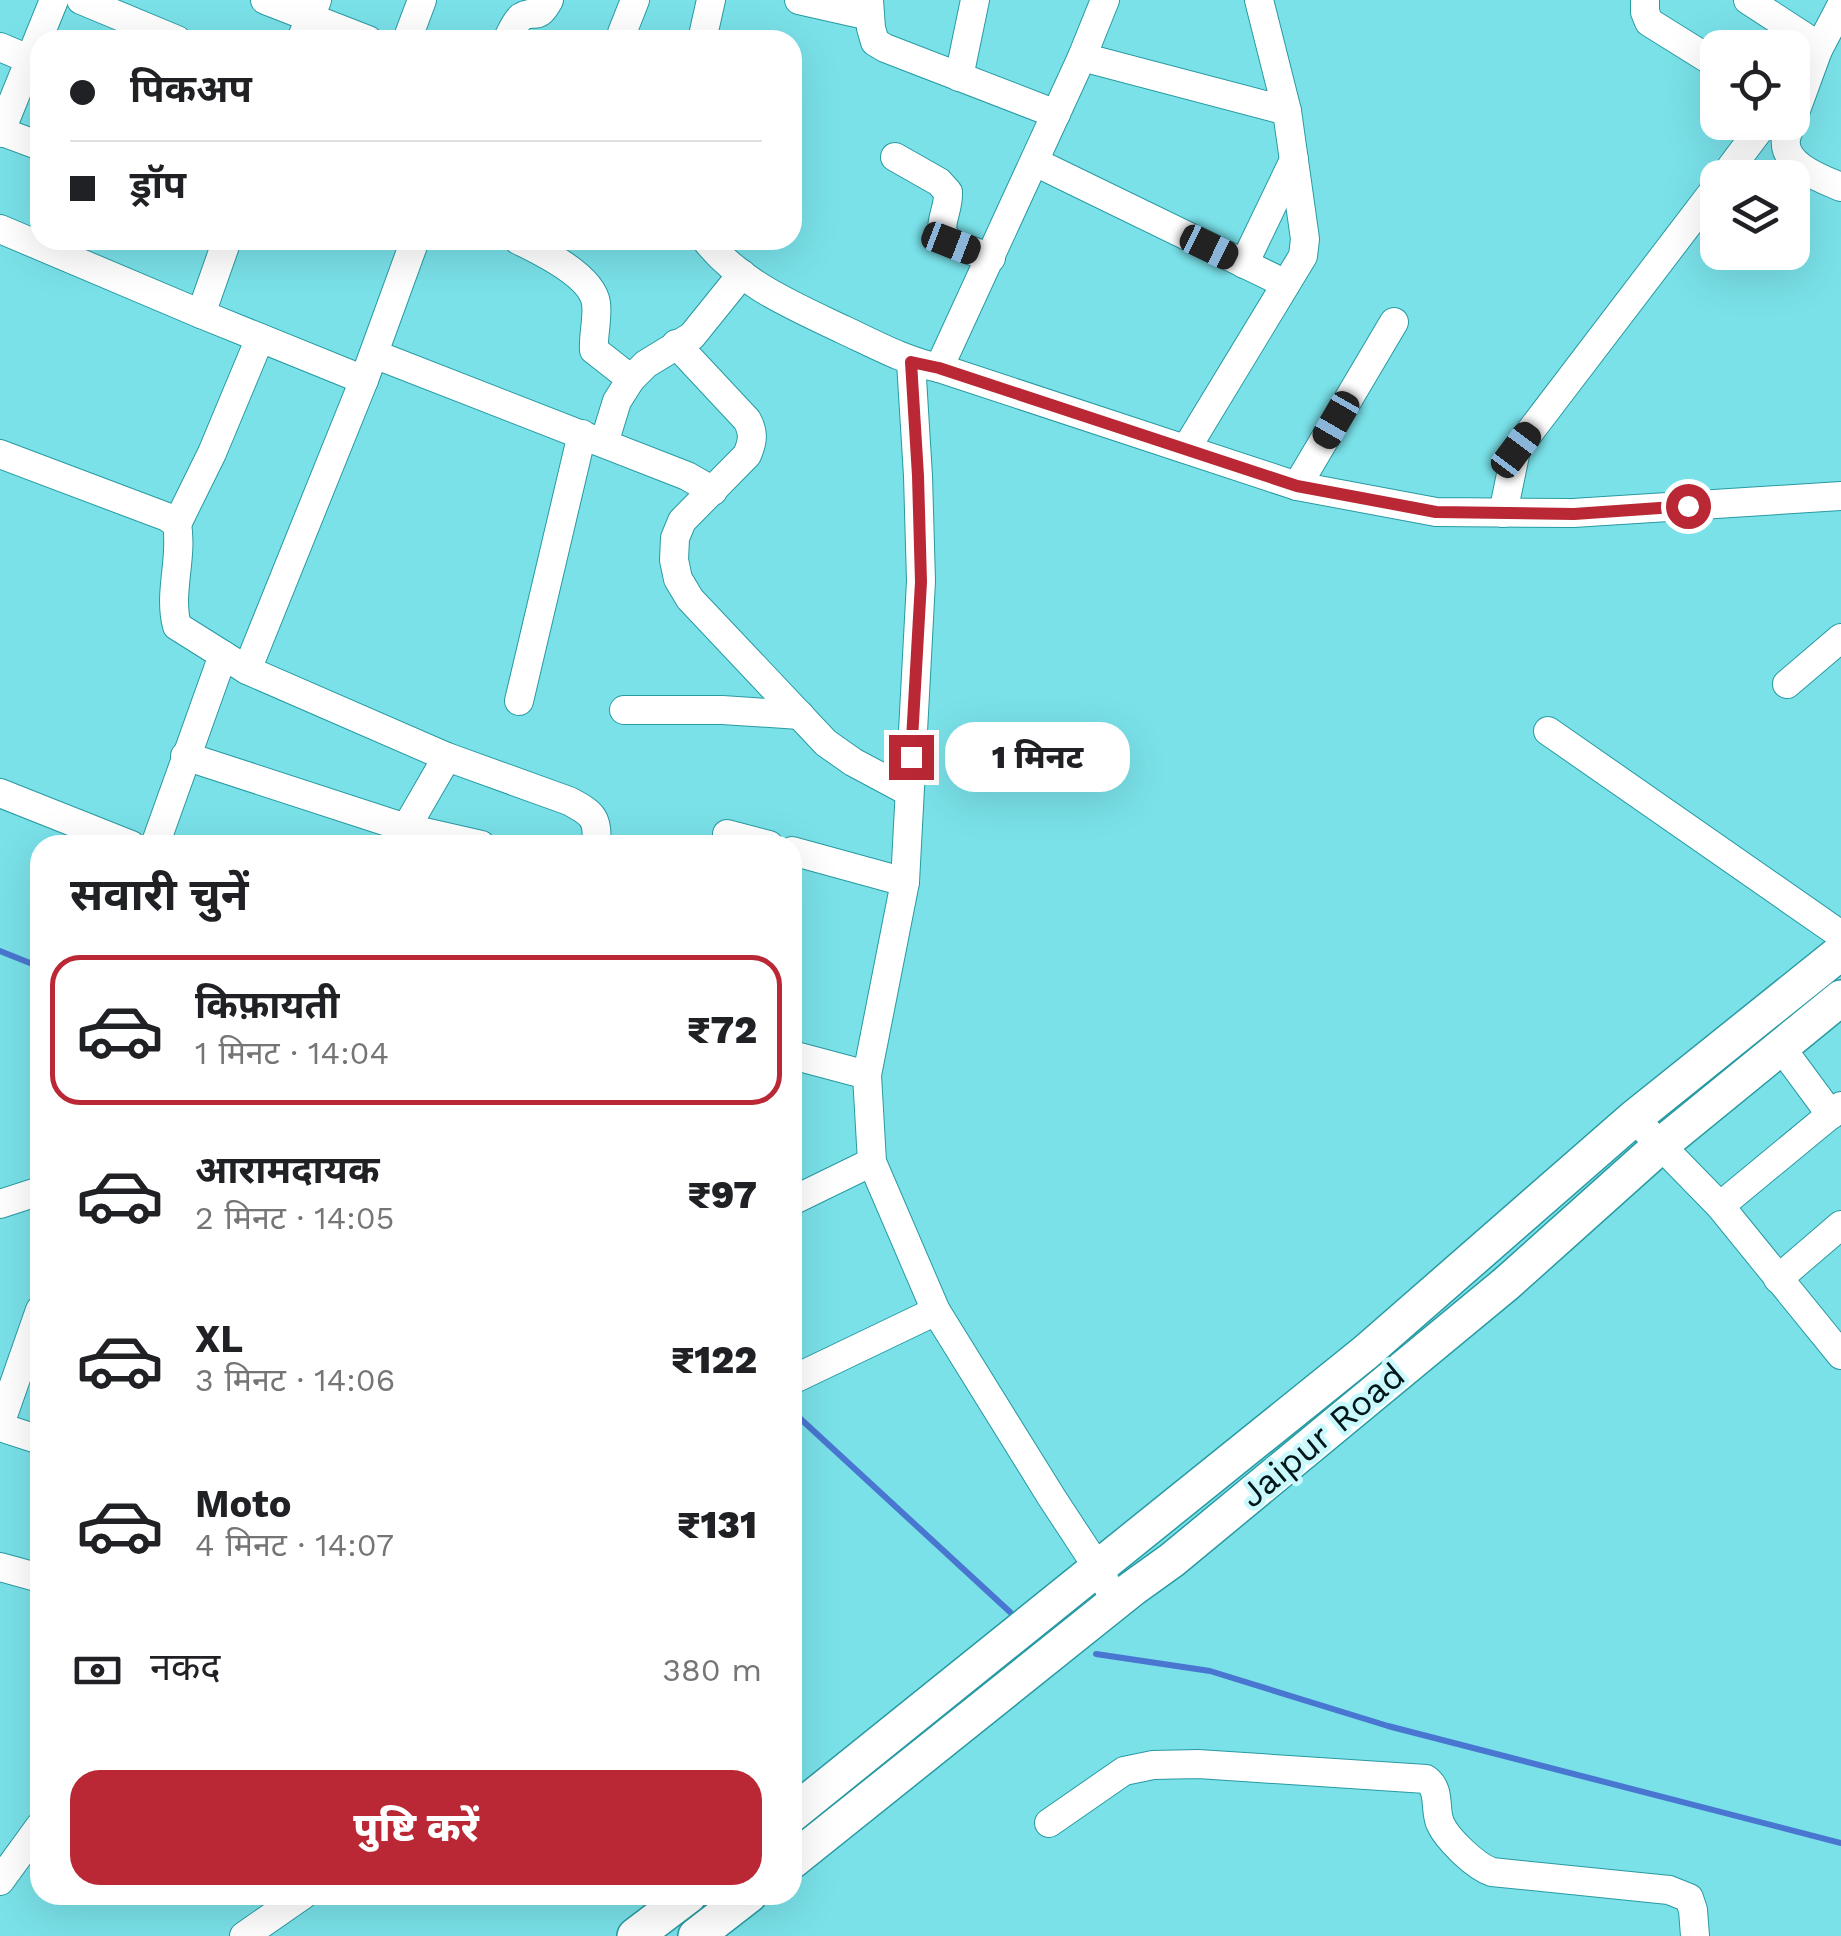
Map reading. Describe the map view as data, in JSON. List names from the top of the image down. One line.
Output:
{"streets":{"main road":["Jaipur Road"]},"page":{"banner":["पिकअप","ड्रॉप"],"bubble":"1 मिनट","heading":"सवारी चुनें","list":[{"name":"किफ़ायती","note":"1 मिनट · 14:04","value":"₹72"},{"name":"आरामदायक","note":"2 मिनट · 14:05","value":"₹97"},{"name":"XL","note":"3 मिनट · 14:06","value":"₹122"},{"name":"Moto","note":"4 मिनट · 14:07","value":"₹131"}],"pay":["नकद","380 m"],"buttons":"पुष्टि करें"}}
